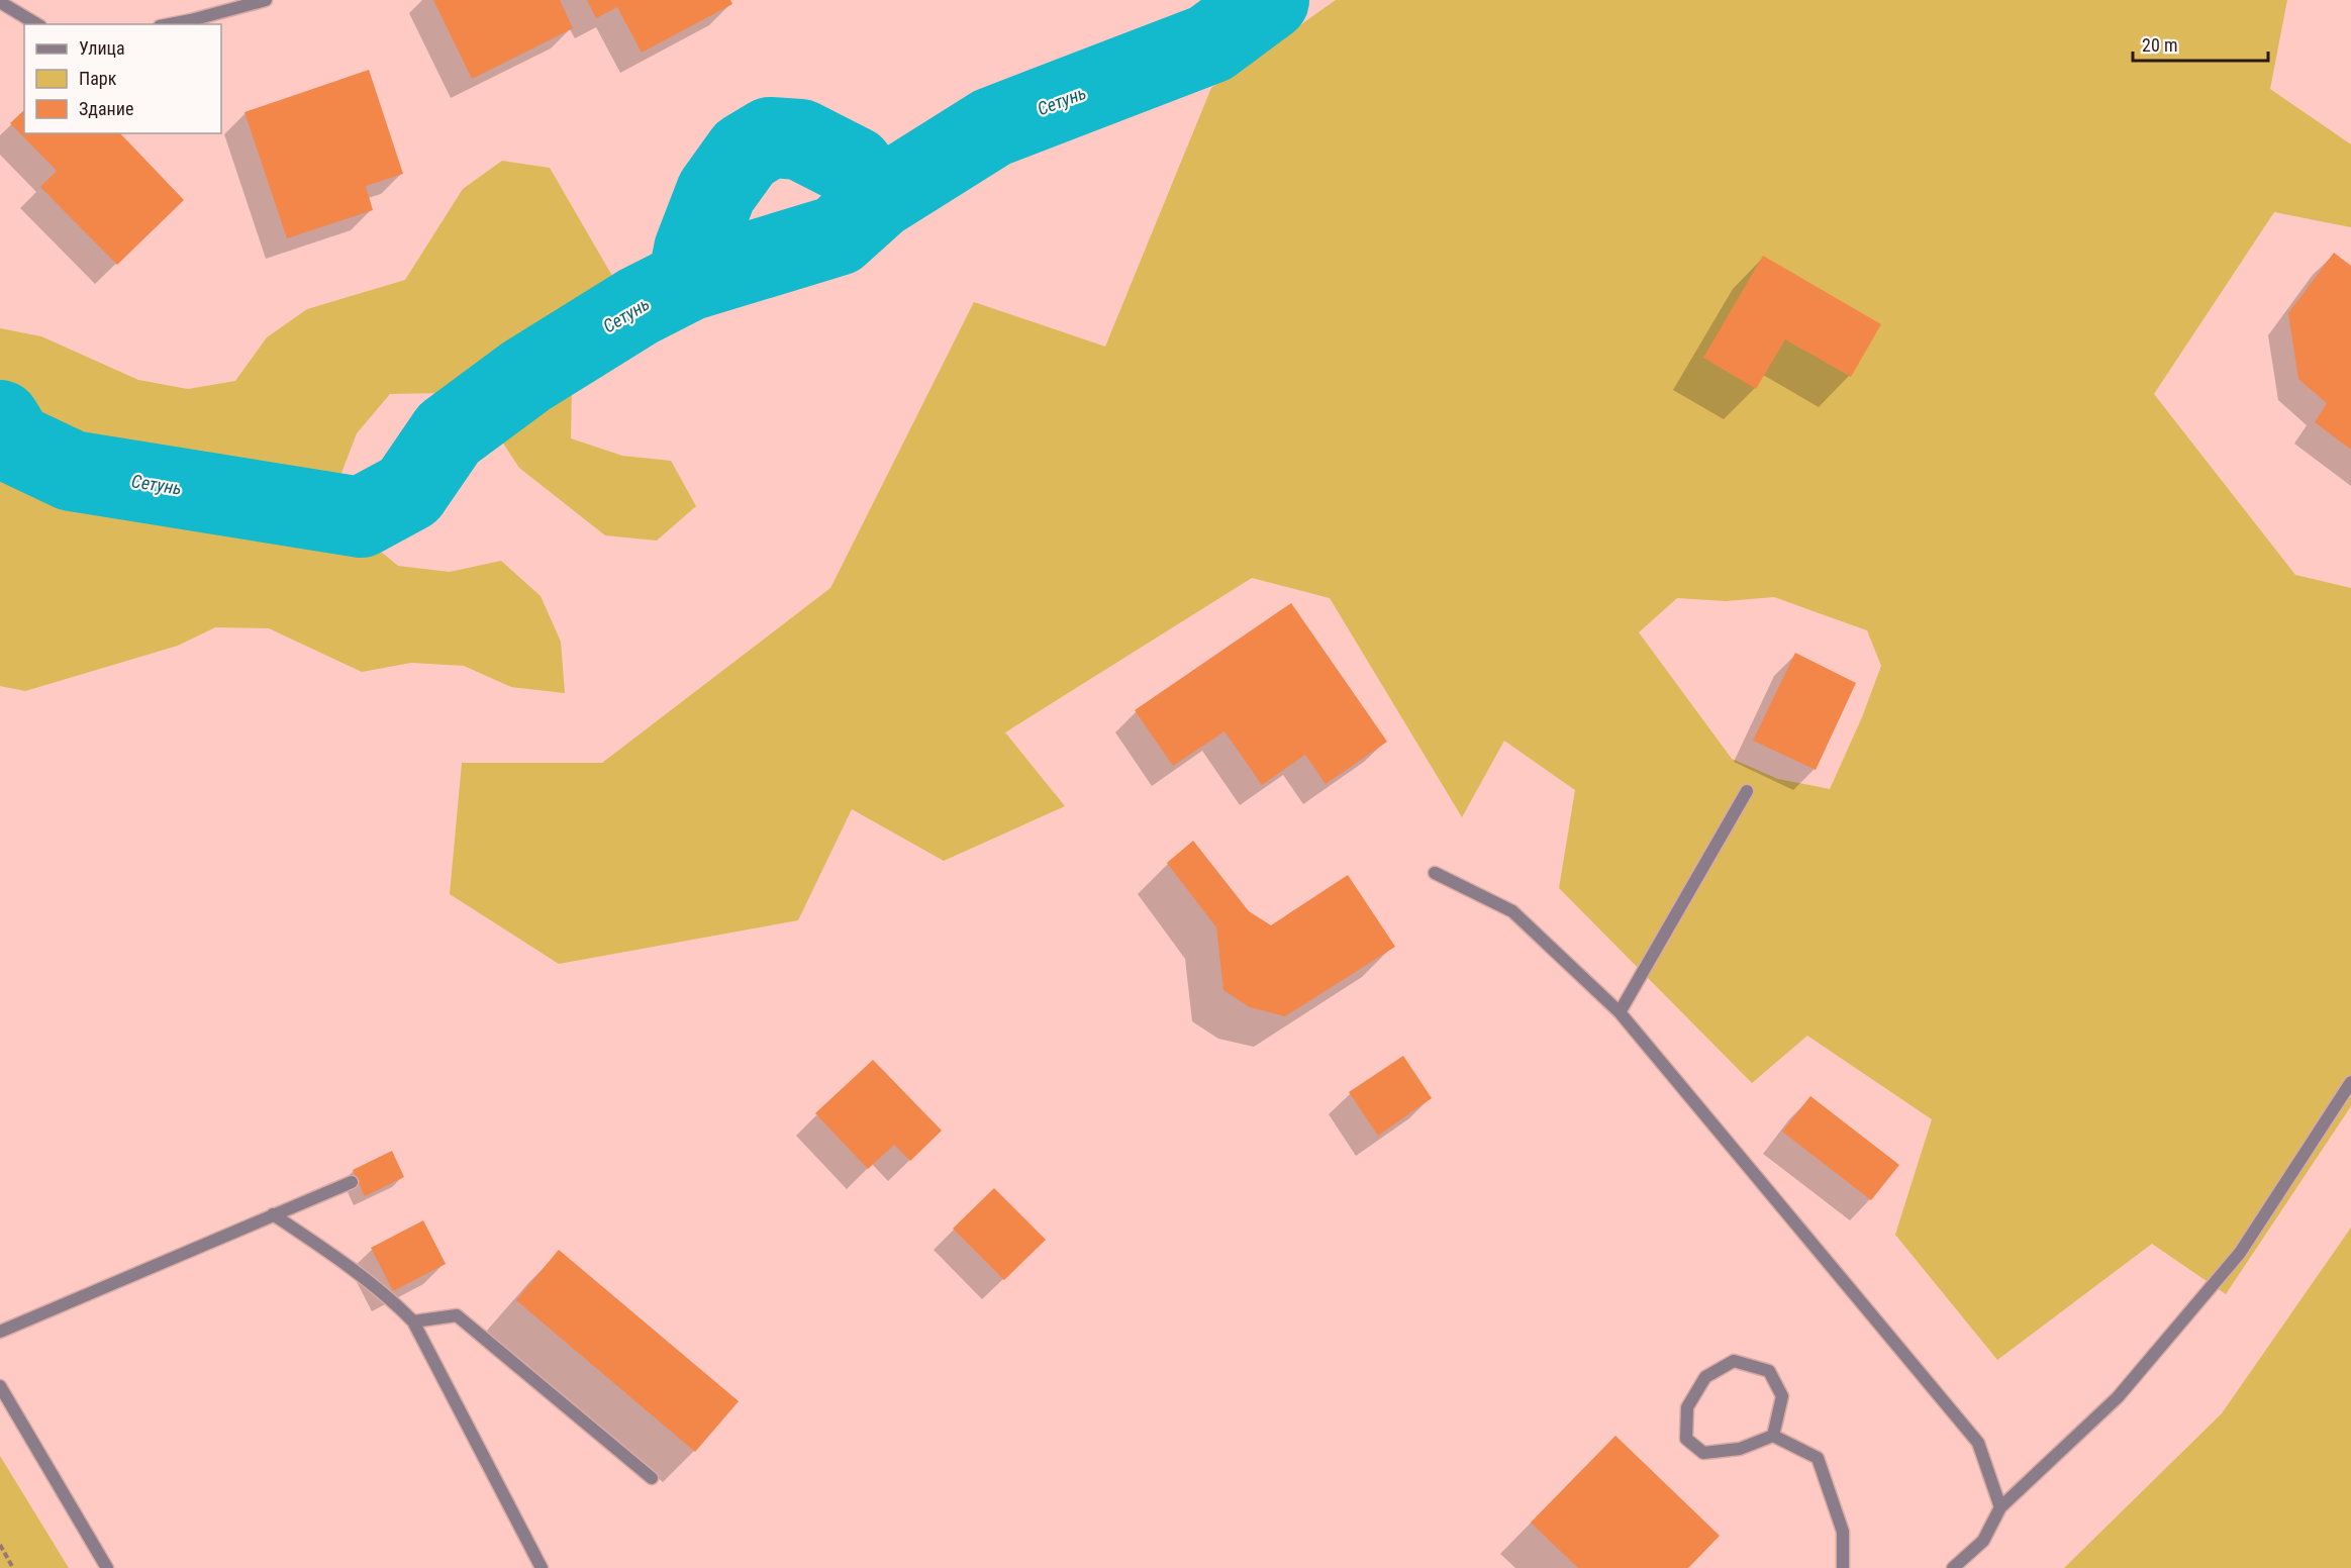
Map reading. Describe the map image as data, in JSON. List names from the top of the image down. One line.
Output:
{"water":["Сетунь"],"legend":["Улица","Парк","Здание"],"scale_bar":"20 m"}
